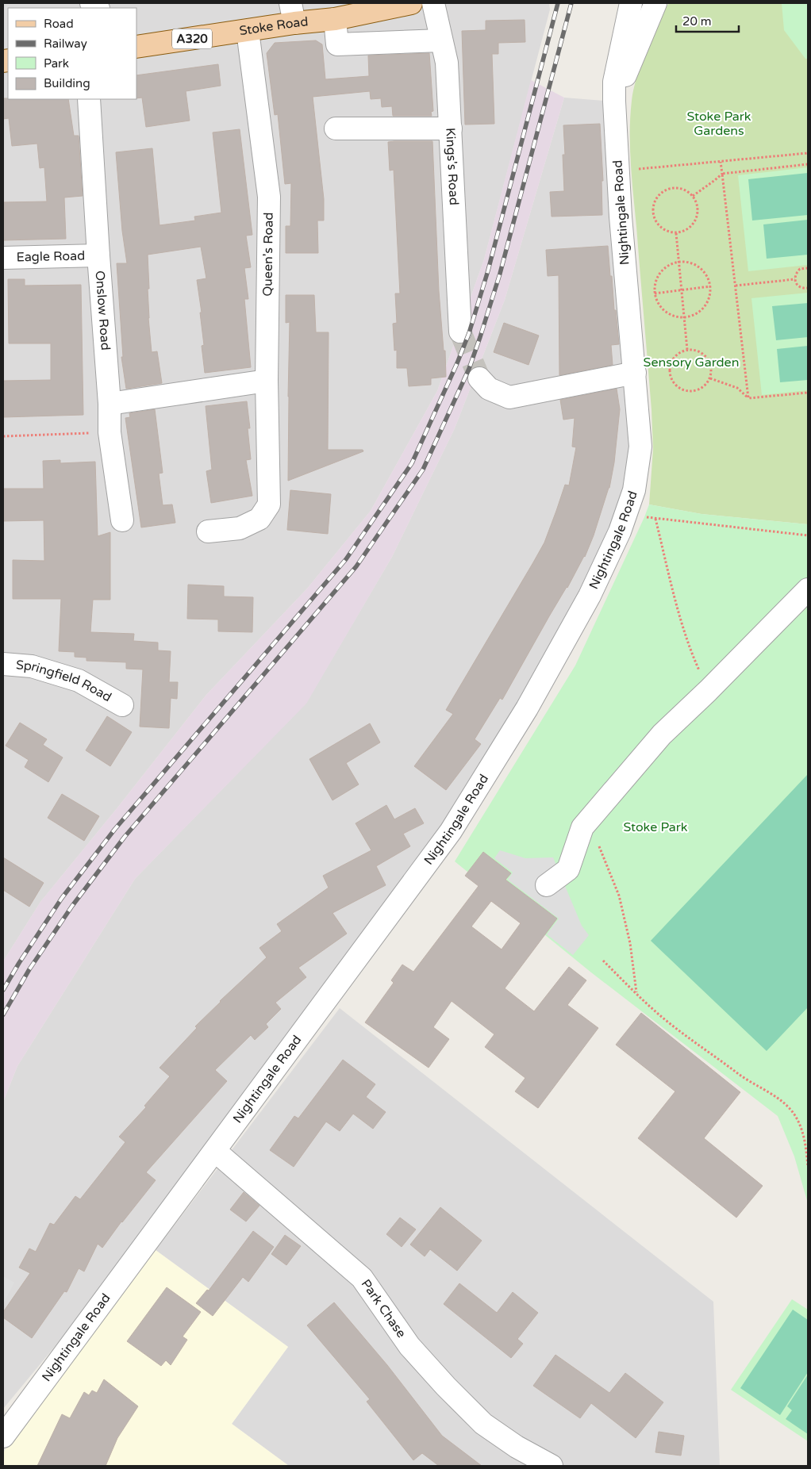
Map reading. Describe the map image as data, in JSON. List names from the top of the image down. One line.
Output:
{"streets":{"main road":["Stoke Road","A320"],"street":["Kings's Road","Nightingale Road","Queen's Road","Eagle Road","Onslow Road","Springfield Road","Park Chase"]},"crossings":[["Stoke Road","Queen's Road"],["Nightingale Road","Park Chase"],["Eagle Road","Onslow Road"]],"parks":["Stoke Park Gardens","Sensory Garden","Stoke Park"],"legend":["Road","Railway","Park","Building"],"scale_bar":"20 m"}
